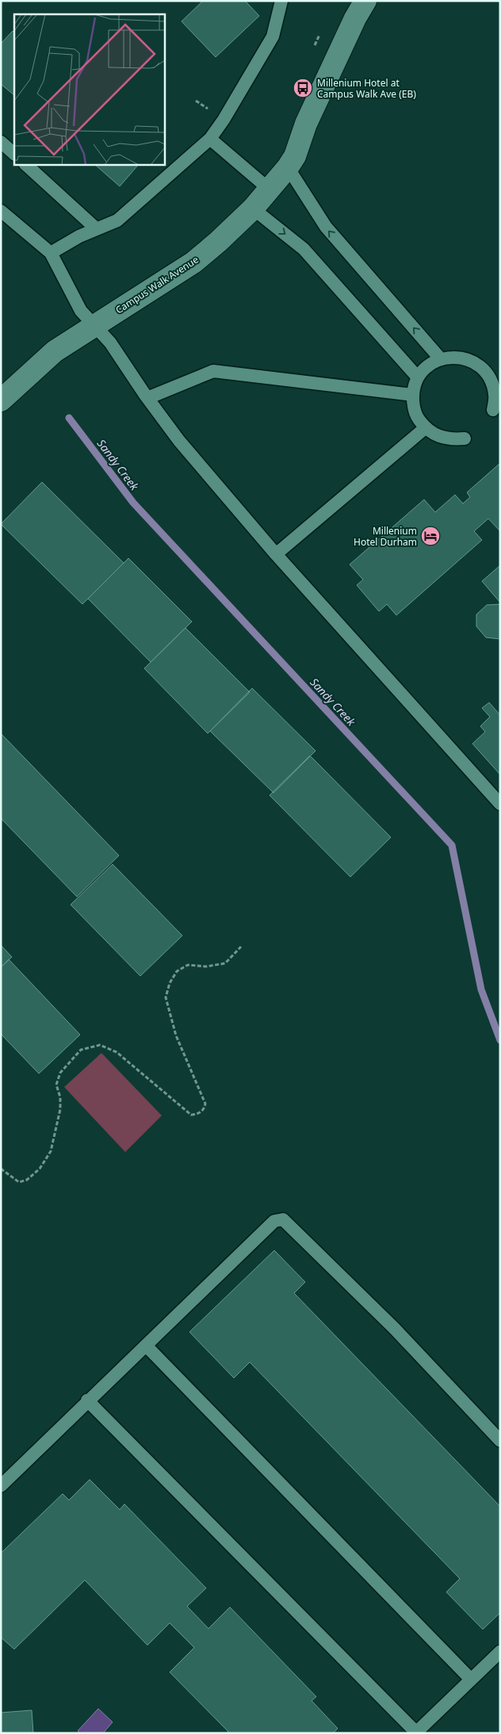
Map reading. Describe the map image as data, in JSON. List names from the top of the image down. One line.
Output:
{"streets":{"street":["Campus Walk Avenue"]},"water":["Sandy Creek"],"places":{"bus stop":["Millenium Hotel at Campus Walk Ave (EB)"],"hotel":["Millenium Hotel Durham"]}}
